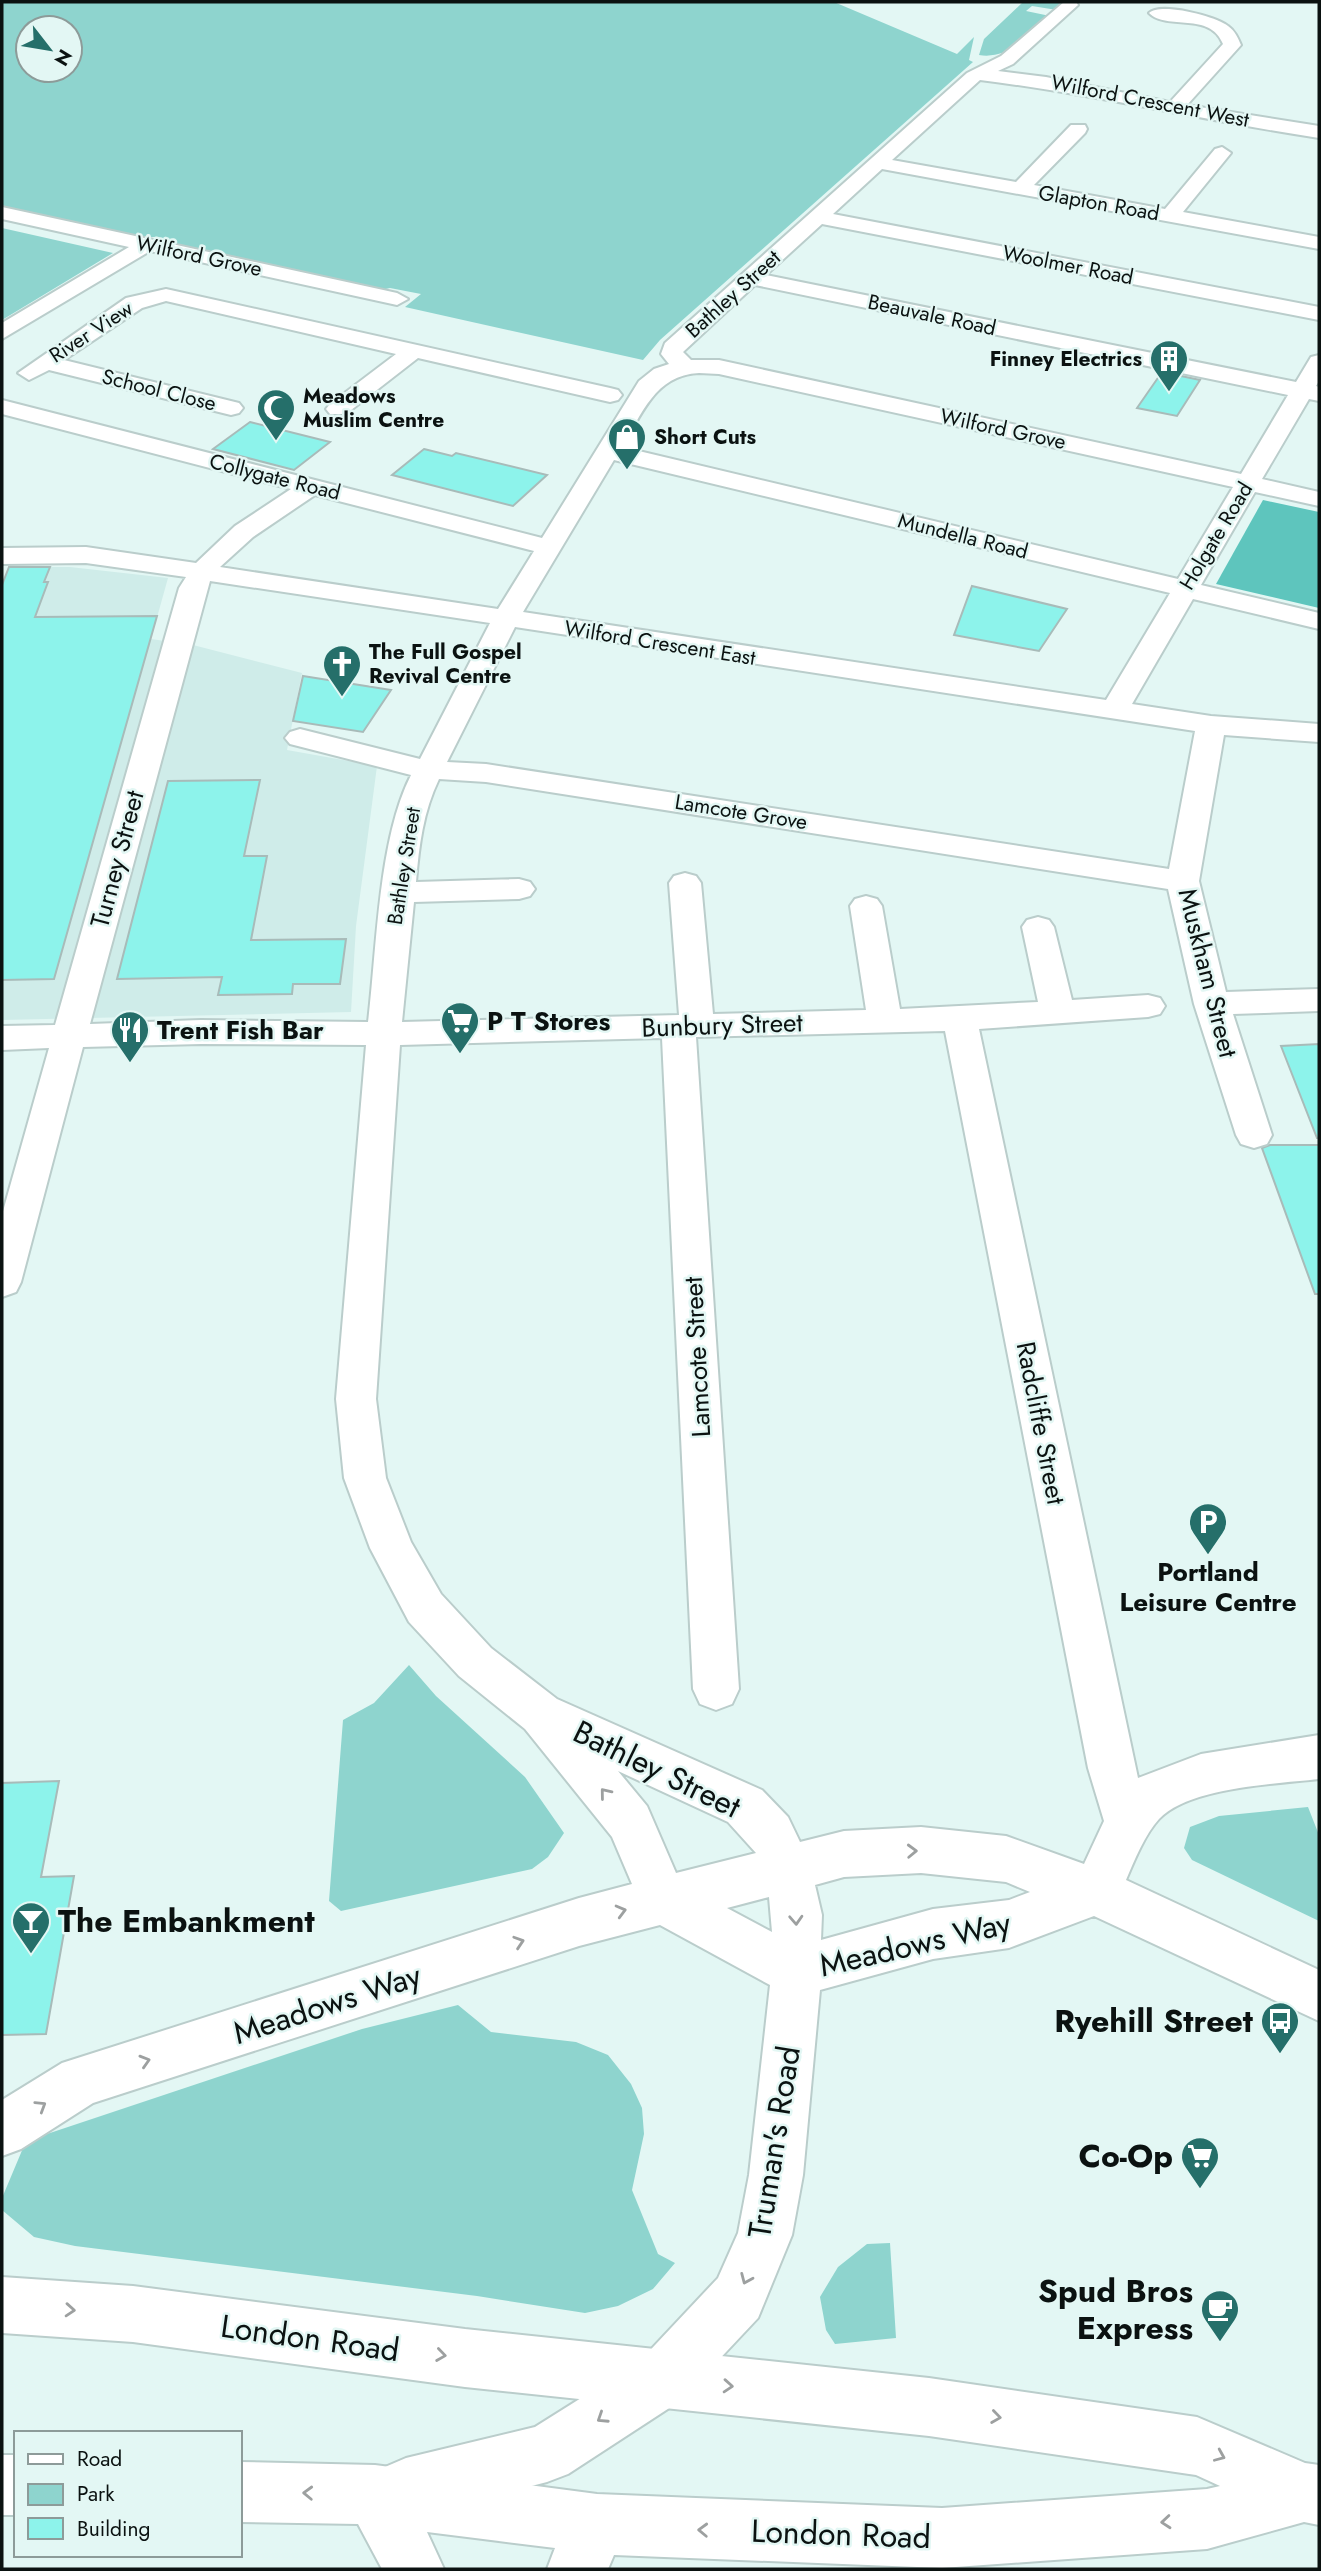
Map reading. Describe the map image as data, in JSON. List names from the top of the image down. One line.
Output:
{"streets":{"street":["Wilford Crescent West","Glapton Road","Wilford Grove","Woolmer Road","Bathley Street","Beauvale Road","River View","School Close","Collygate Road","Mundella Road","Holgate Road","Wilford Crescent East","Lamcote Grove","Turney Street","Muskham Street","Bunbury Street","Lamcote Street","Radcliffe Street","Meadows Way","Truman's Road","London Road"]},"crossings":[["Wilford Crescent West","Bathley Street"],["Glapton Road","Bathley Street"],["Wilford Grove","Bathley Street"],["Wilford Grove","Holgate Road"],["Woolmer Road","Bathley Street"],["Bathley Street","Beauvale Road"],["Bathley Street","Collygate Road"],["Bathley Street","Mundella Road"],["Bathley Street","Wilford Crescent East"],["Bathley Street","Lamcote Grove"],["Bathley Street","Bunbury Street"],["Bathley Street","Meadows Way"],["Bathley Street","Truman's Road"],["Beauvale Road","Holgate Road"],["River View","School Close"],["Collygate Road","Turney Street"],["Mundella Road","Holgate Road"],["Holgate Road","Wilford Crescent East"],["Wilford Crescent East","Turney Street"],["Wilford Crescent East","Muskham Street"],["Lamcote Grove","Muskham Street"],["Turney Street","Bunbury Street"],["Bunbury Street","Lamcote Street"],["Bunbury Street","Radcliffe Street"],["Meadows Way","Truman's Road"],["Truman's Road","London Road"]],"one_way":["Meadows Way","Truman's Road"],"places":{"building":["Finney Electrics"],"mosque":["Meadows Muslim Centre"],"shop":["Short Cuts"],"church":["The Full Gospel Revival Centre"],"supermarket":["P T Stores","Co-Op"],"restaurant":["Trent Fish Bar"],"parking":["Portland Leisure Centre"],"bar":["The Embankment"],"bus stop":["Ryehill Street"],"cafe":["Spud Bros Express"]},"legend":["Road","Park","Building"],"north":"bottom right"}
